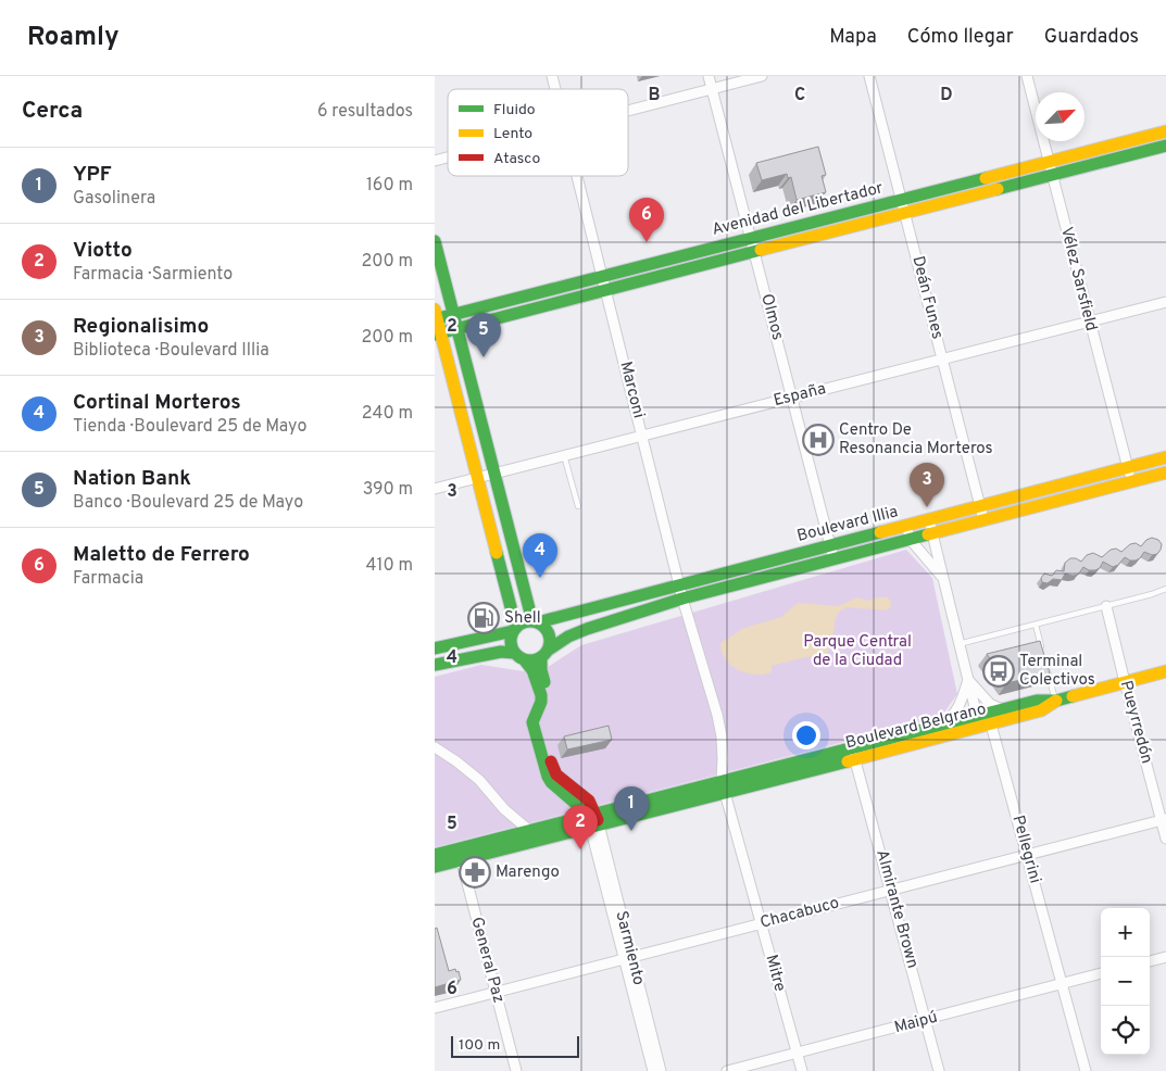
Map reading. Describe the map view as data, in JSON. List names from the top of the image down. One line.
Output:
{"streets":{"street":["Avenidad del Libertador","Vélez Sarsfield","Deán Funes","Olmos","Marconi","España","Boulevard Illia","Pueyrredón","Boulevard Belgrano","Pellegrini","Almirante Brown","Chacabuco","Sarmiento","General Paz","Mitre","Maipú"]},"crossings":[["Avenidad del Libertador","Vélez Sarsfield"],["Avenidad del Libertador","Deán Funes"],["Avenidad del Libertador","Olmos"],["Avenidad del Libertador","Marconi"],["Vélez Sarsfield","España"],["Vélez Sarsfield","Boulevard Illia"],["Deán Funes","España"],["Deán Funes","Boulevard Illia"],["Olmos","España"],["Olmos","Boulevard Illia"],["Marconi","España"],["Marconi","Boulevard Illia"],["Marconi","Boulevard Belgrano"],["Marconi","Mitre"],["Pueyrredón","Boulevard Belgrano"],["Pueyrredón","Chacabuco"],["Boulevard Belgrano","Pellegrini"],["Boulevard Belgrano","Almirante Brown"],["Boulevard Belgrano","Sarmiento"],["Boulevard Belgrano","General Paz"],["Boulevard Belgrano","Mitre"],["Pellegrini","Chacabuco"],["Pellegrini","Maipú"],["Almirante Brown","Chacabuco"],["Almirante Brown","Maipú"],["Chacabuco","Sarmiento"],["Chacabuco","General Paz"],["Chacabuco","Mitre"],["Mitre","Maipú"]],"parks":["Parque Central de la Ciudad"],"places":{"hospital":["Centro De Resonancia Morteros"],"fuel station":["Shell"],"bus stop":["Terminal Colectivos"],"pharmacy":["Marengo"]},"legend":["Fluido","Lento","Atasco"],"scale_bar":"100 m","north":"top right","page":{"header":"Roamly","nav":["Mapa","Cómo llegar","Guardados"],"heading":["Cerca","6 resultados"],"list":[{"mark":"1","name":"YPF","note":"Gasolinera","value":"160 m"},{"mark":"2","name":"Viotto","note":"Farmacia · Sarmiento","value":"200 m"},{"mark":"3","name":"Regionalisimo","note":"Biblioteca · Boulevard Illia","value":"200 m"},{"mark":"4","name":"Cortinal Morteros","note":"Tienda · Boulevard 25 de Mayo","value":"240 m"},{"mark":"5","name":"Nation Bank","note":"Banco · Boulevard 25 de Mayo","value":"390 m"},{"mark":"6","name":"Maletto de Ferrero","note":"Farmacia","value":"410 m"}],"pins":["6","5","3","4","1","2"],"map_buttons":["+","−"],"scale":"100 m"},"grid":{"columns":["B","C","D"],"rows":["2","3","4","5","6"]}}
